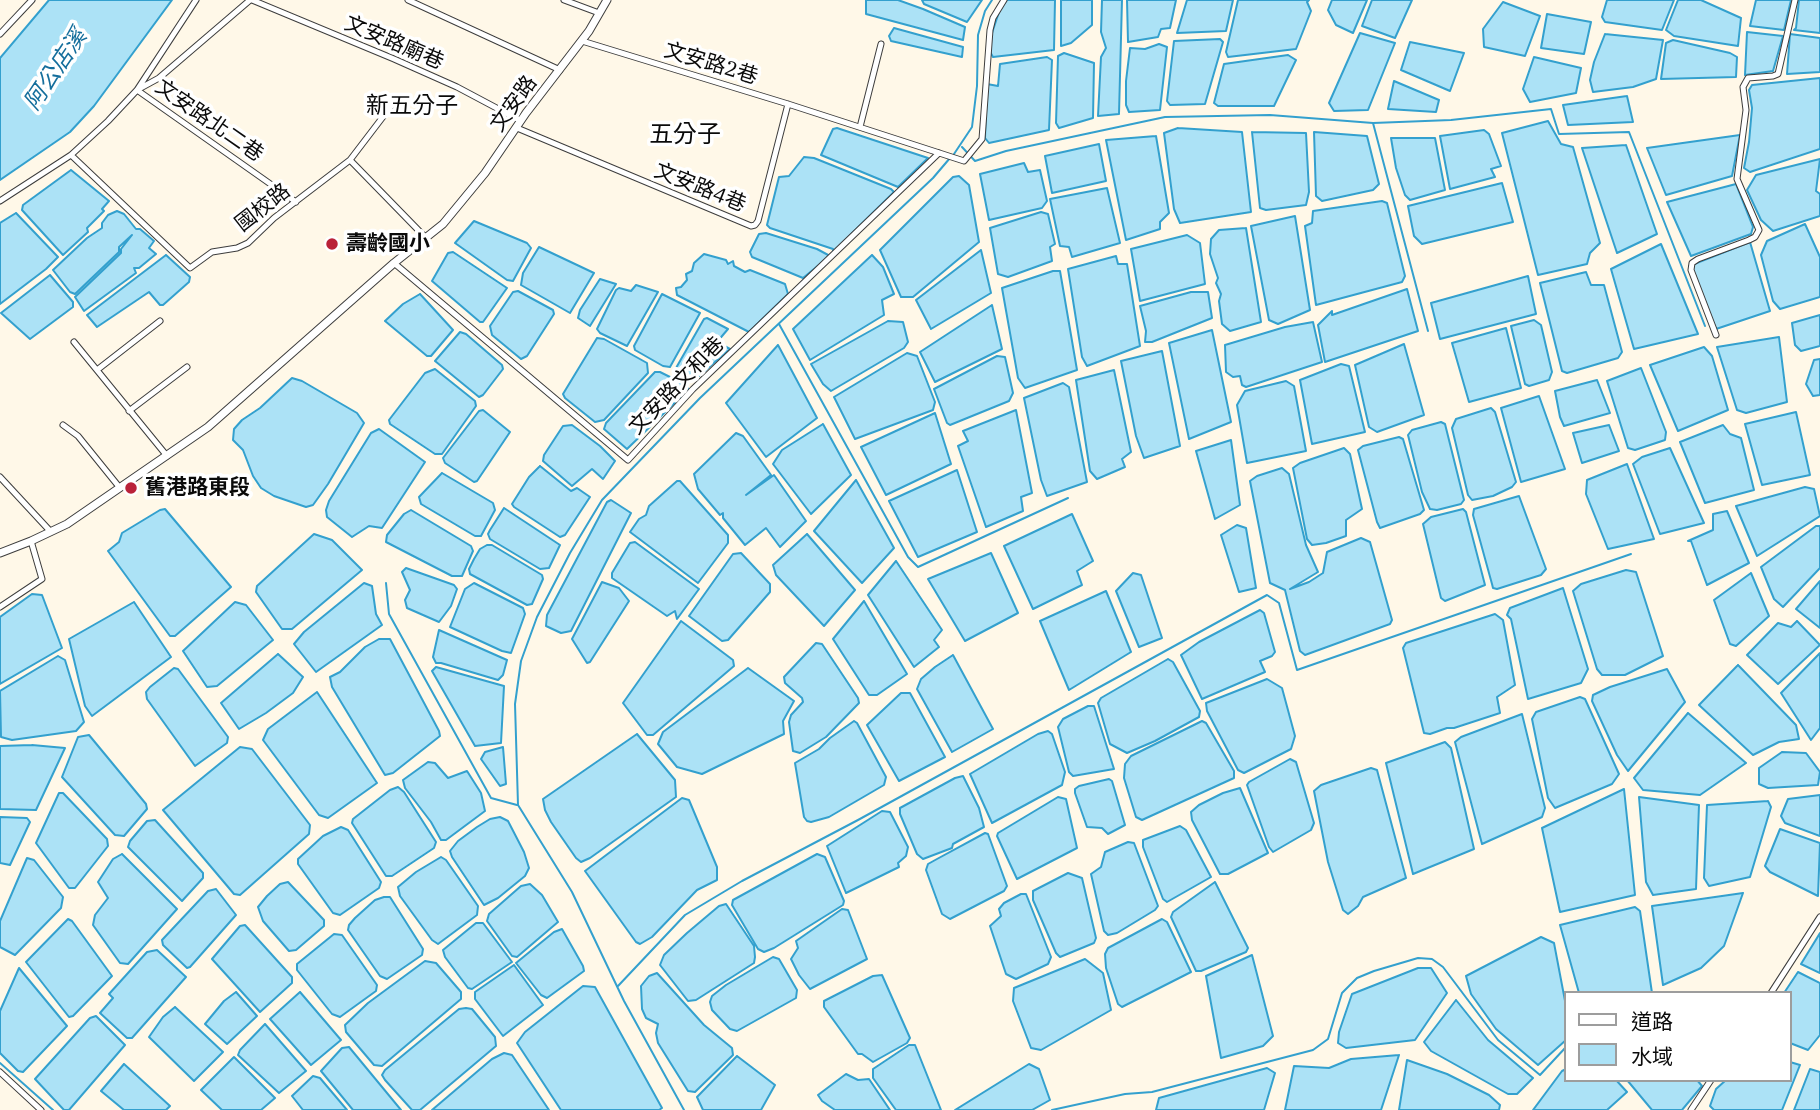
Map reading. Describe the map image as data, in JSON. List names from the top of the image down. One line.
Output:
{"streets":{"street":["文安路廟巷","文安路2巷","文安路","文安路北二巷","文安路4巷","國校路","文安路文和巷"]},"crossings":[["文安路廟巷","文安路"],["文安路廟巷","文安路4巷"],["文安路2巷","文安路"],["文安路2巷","文安路4巷"],["文安路2巷","文安路文和巷"],["文安路","文安路4巷"],["文安路北二巷","國校路"]],"districts":["新五分子","五分子"],"water":["阿公店溪"],"places":["壽齡國小","舊港路東段"],"legend":["道路","水域"]}
